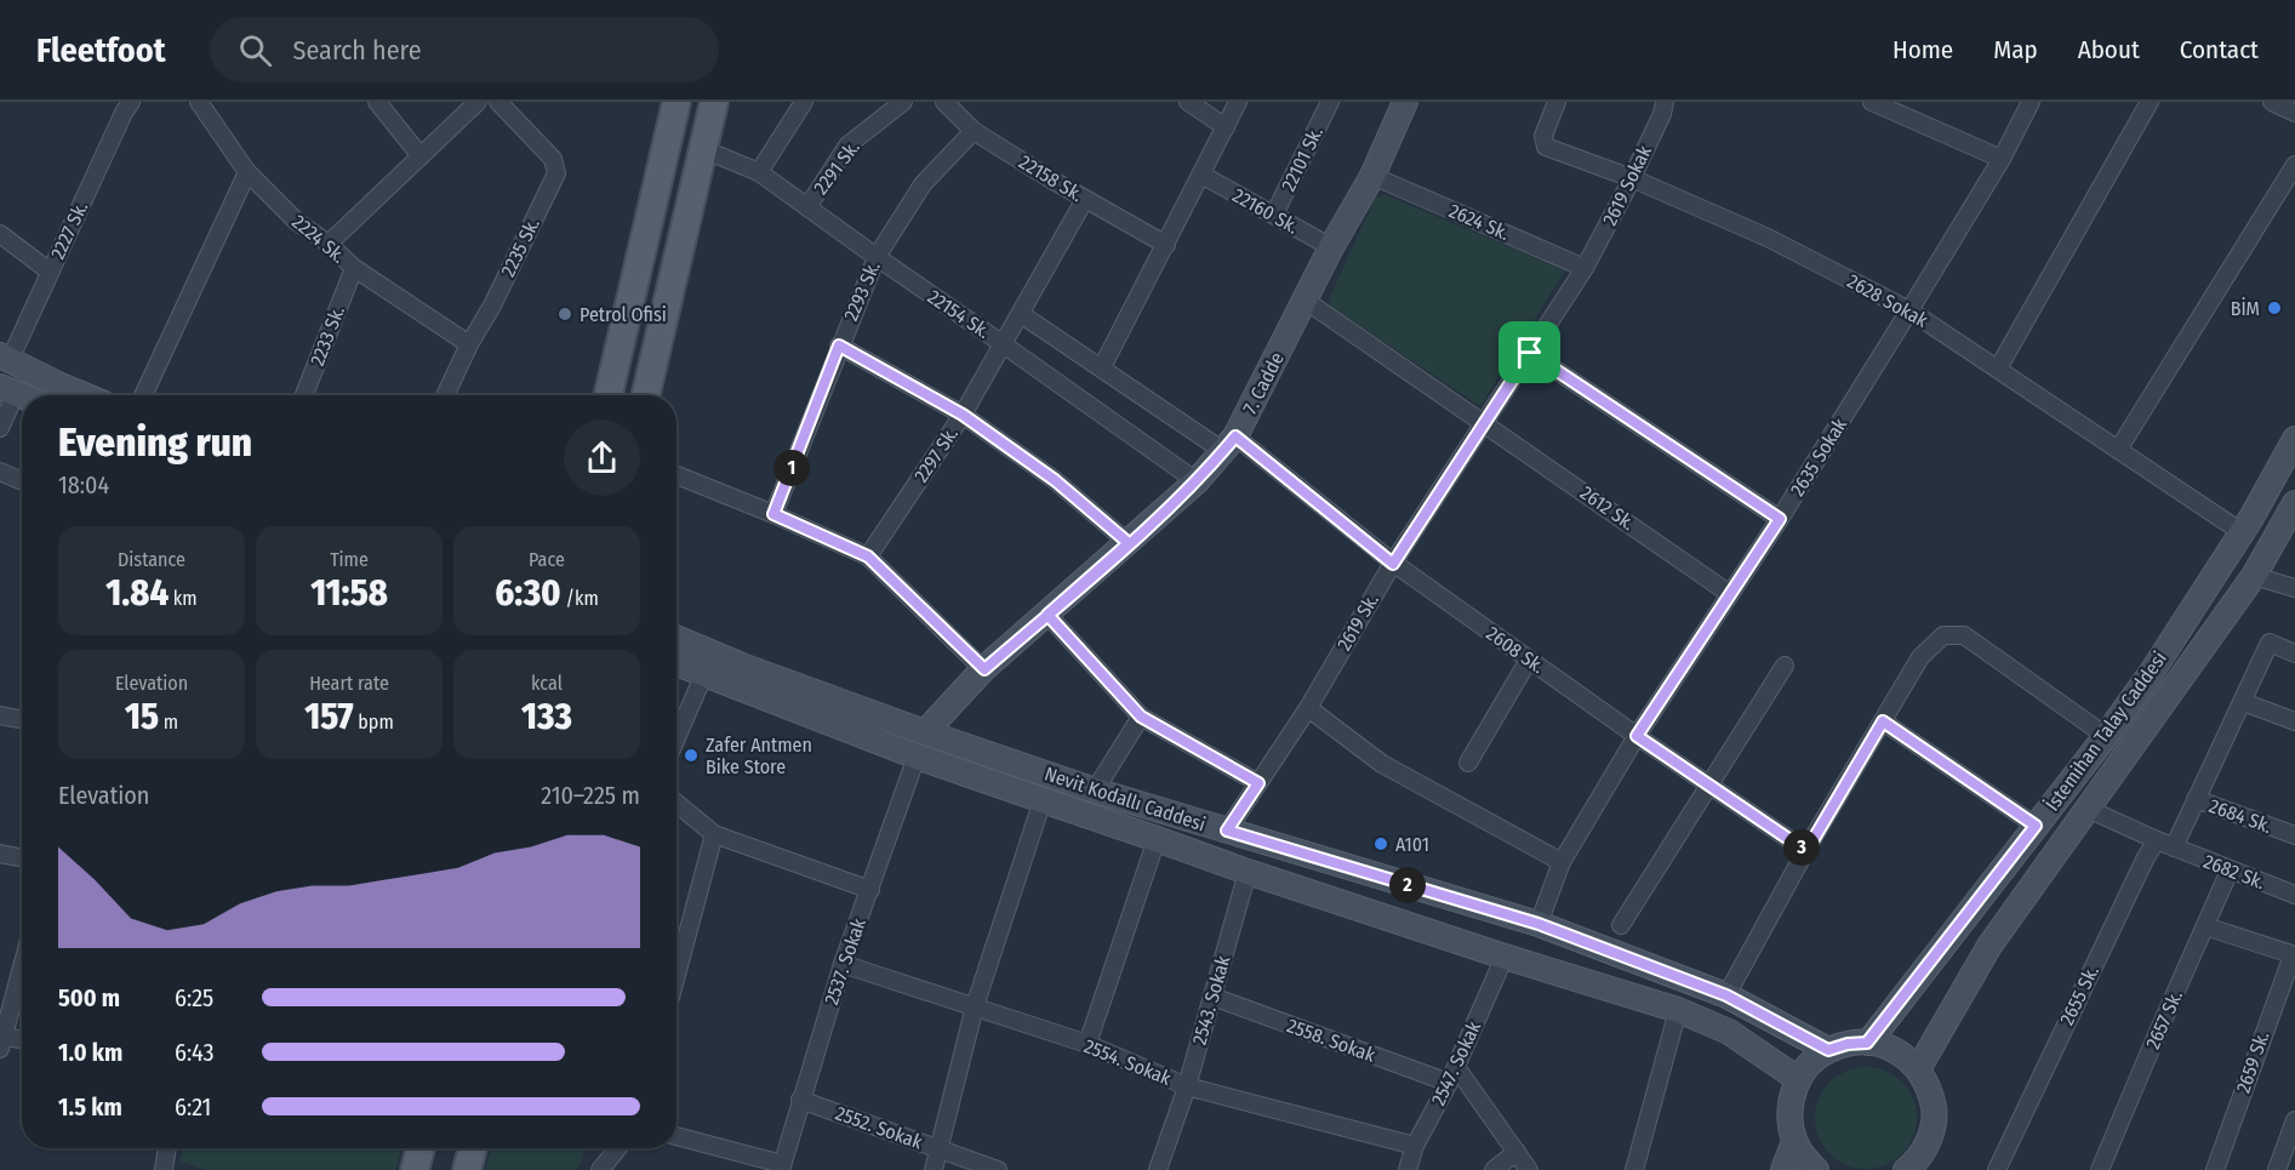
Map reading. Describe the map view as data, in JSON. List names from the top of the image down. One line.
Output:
{"streets":{"main road":["7. Cadde","İstemihan Talay Caddesi","Nevit Kodallı Caddesi"],"street":["22101 Sk.","2291 Sk.","22158 Sk.","2619 Sokak","22160 Sk.","2624 Sk.","2227 Sk.","2224 Sk.","2235 Sk.","2293 Sk.","2628 Sokak","22154 Sk.","2233 Sk.","2297 Sk.","2635 Sokak","2612 Sk.","2619 Sk.","2608 Sk.","2684 Sk.","2682 Sk.","2537. Sokak","2655 Sk.","2543. Sokak","2657 Sk.","2558. Sokak","2554. Sokak","2659 Sk.","2547. Sokak","2552. Sokak"]},"crossings":[["22101 Sk.","22160 Sk."],["2291 Sk.","22154 Sk."],["22158 Sk.","2293 Sk."],["22158 Sk.","2297 Sk."],["2619 Sokak","2624 Sk."],["2619 Sokak","2628 Sokak"],["2619 Sokak","2619 Sk."],["22160 Sk.","7. Cadde"],["2624 Sk.","7. Cadde"],["2624 Sk.","2619 Sk."],["2224 Sk.","2235 Sk."],["2224 Sk.","2233 Sk."],["2293 Sk.","22154 Sk."],["2628 Sokak","2635 Sokak"],["2628 Sokak","İstemihan Talay Caddesi"],["22154 Sk.","7. Cadde"],["22154 Sk.","2297 Sk."],["7. Cadde","2612 Sk."],["7. Cadde","2608 Sk."],["7. Cadde","Nevit Kodallı Caddesi"],["2297 Sk.","2608 Sk."],["2635 Sokak","2612 Sk."],["2635 Sokak","2608 Sk."],["2635 Sokak","Nevit Kodallı Caddesi"],["2612 Sk.","2619 Sk."],["2619 Sk.","2608 Sk."],["2619 Sk.","Nevit Kodallı Caddesi"],["Nevit Kodallı Caddesi","2537. Sokak"],["Nevit Kodallı Caddesi","2543. Sokak"],["Nevit Kodallı Caddesi","2547. Sokak"],["2684 Sk.","2682 Sk."],["2682 Sk.","2657 Sk."],["2537. Sokak","2554. Sokak"],["2537. Sokak","2552. Sokak"],["2543. Sokak","2558. Sokak"],["2543. Sokak","2554. Sokak"],["2558. Sokak","2547. Sokak"],["2554. Sokak","2547. Sokak"]],"places":["BİM","Petrol Ofisi","Zafer Antmen Bike Store","A101"],"page":{"header":"Fleetfoot","search":"Search here","nav":["Home","Map","About","Contact"],"heading":["Evening run","18:04"],"pins":["1","3","2"],"stats":[["Distance","1.84 km"],["Time","11:58"],["Pace","6:30 /km"],["Elevation","15 m"],["Heart rate","157 bpm"],["kcal","133"]],"chart":["Elevation","210–225 m"],"list":[{"name":"500 m","note":"6:25"},{"name":"1.0 km","note":"6:43"},{"name":"1.5 km","note":"6:21"}]}}
